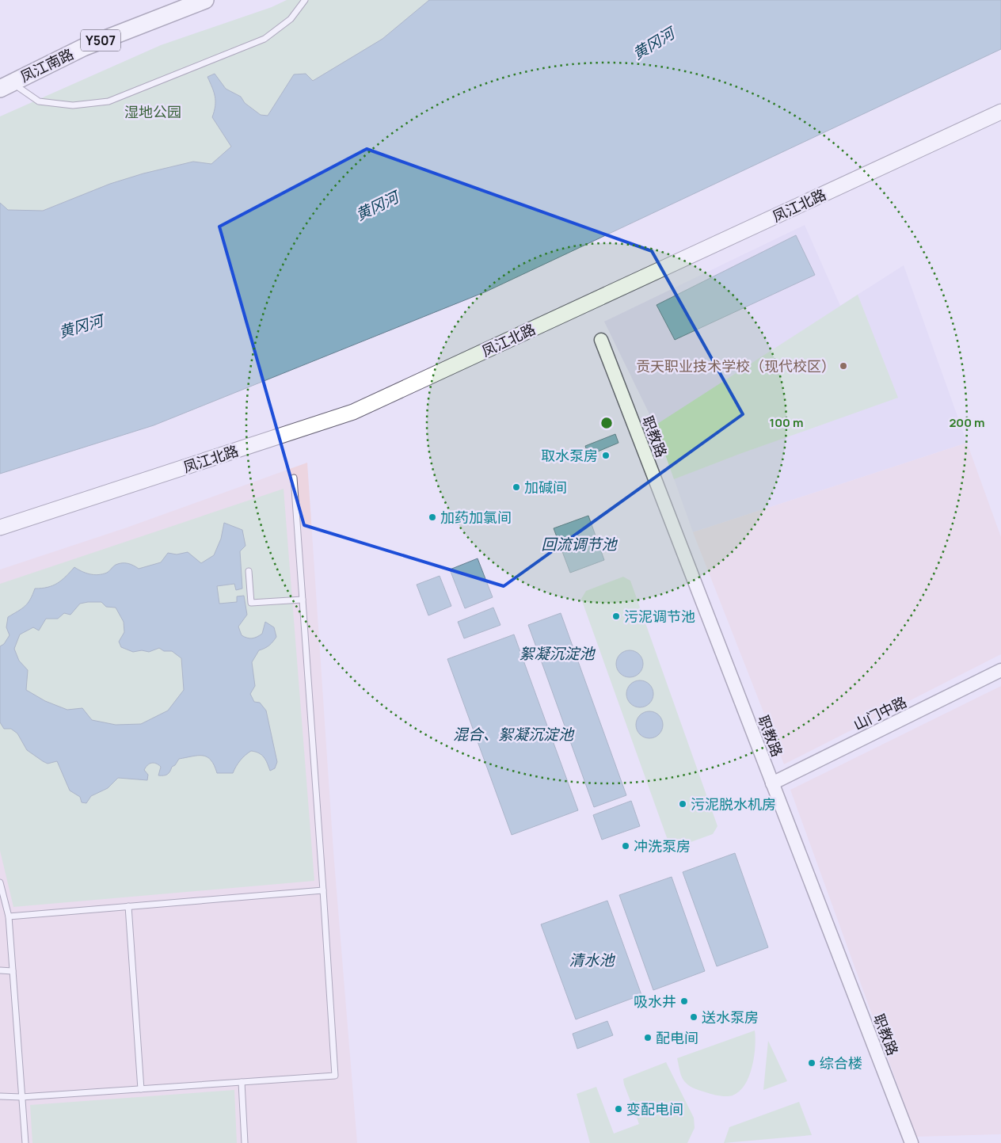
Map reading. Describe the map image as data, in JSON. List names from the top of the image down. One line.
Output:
{"streets":{"main road":["Y507","凤江南路","凤江北路"],"street":["职教路","山门中路"]},"crossings":[["职教路","山门中路"]],"water":["黄冈河","回流调节池","絮凝沉淀池","混合、絮凝沉淀池","清水池"],"parks":["湿地公园"],"places":["贡天职业技术学校（现代校区）","取水泵房","加碱间","加药加氯间","污泥调节池","污泥脱水机房","冲洗泵房","吸水井","送水泵房","配电间","综合楼","变配电间"],"rings":["100 m","200 m"]}
